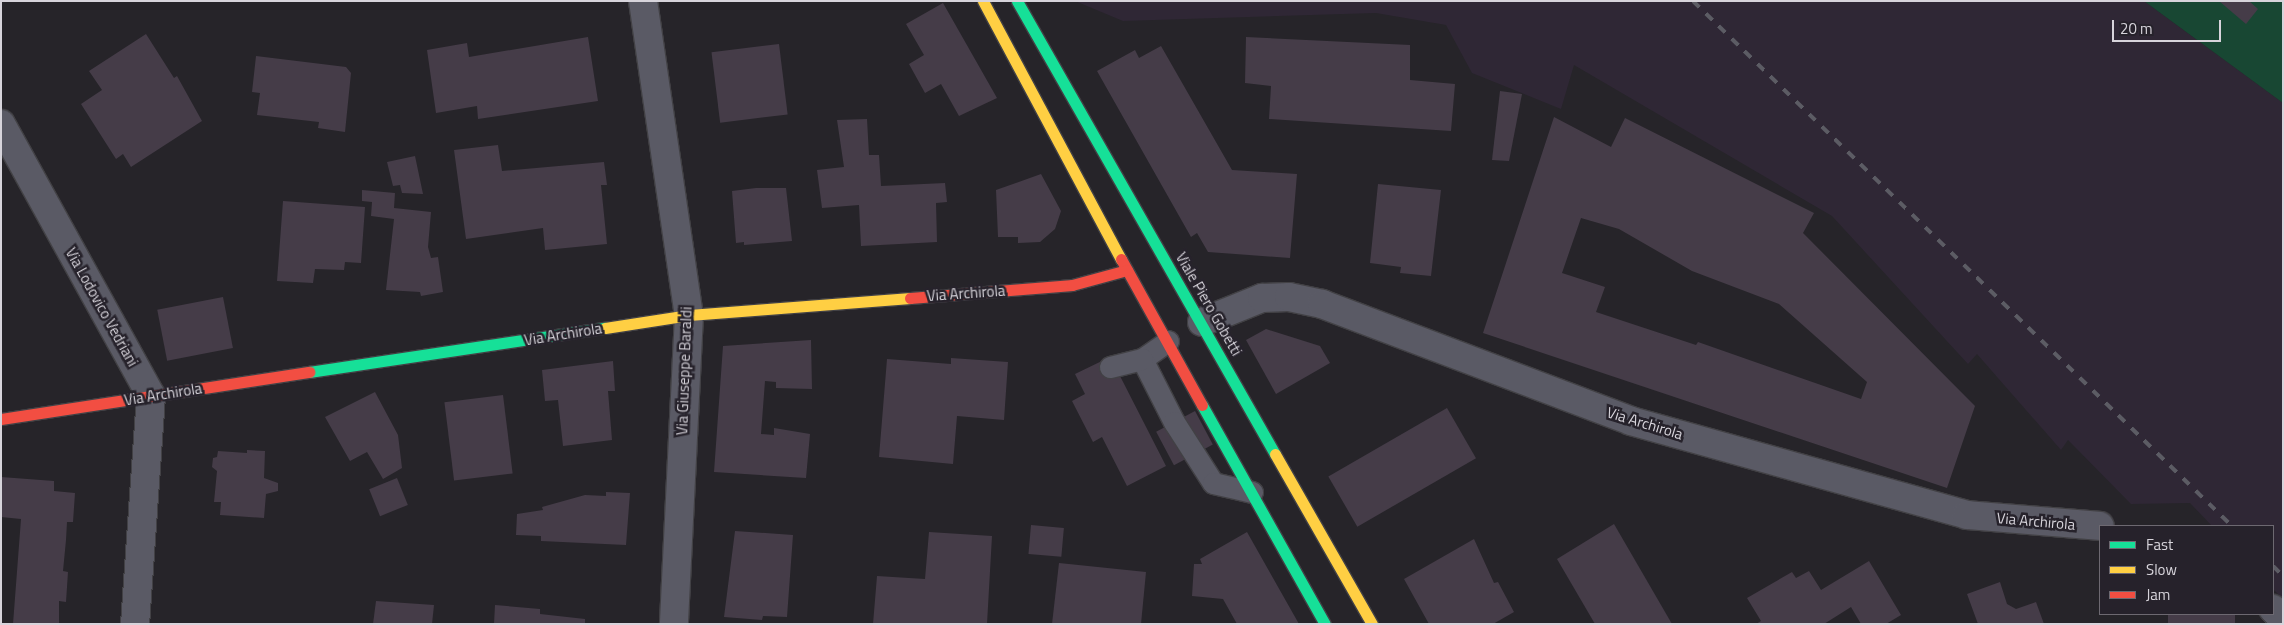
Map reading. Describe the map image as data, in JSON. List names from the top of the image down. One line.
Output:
{"streets":{"main road":["Via Archirola","Viale Piero Gobetti"],"street":["Via Lodovico Vedriani","Via Giuseppe Baraldi"]},"crossings":[["Via Archirola","Viale Piero Gobetti"],["Via Archirola","Via Lodovico Vedriani"],["Via Archirola","Via Giuseppe Baraldi"]],"legend":["Fast","Slow","Jam"],"scale_bar":"20 m"}
